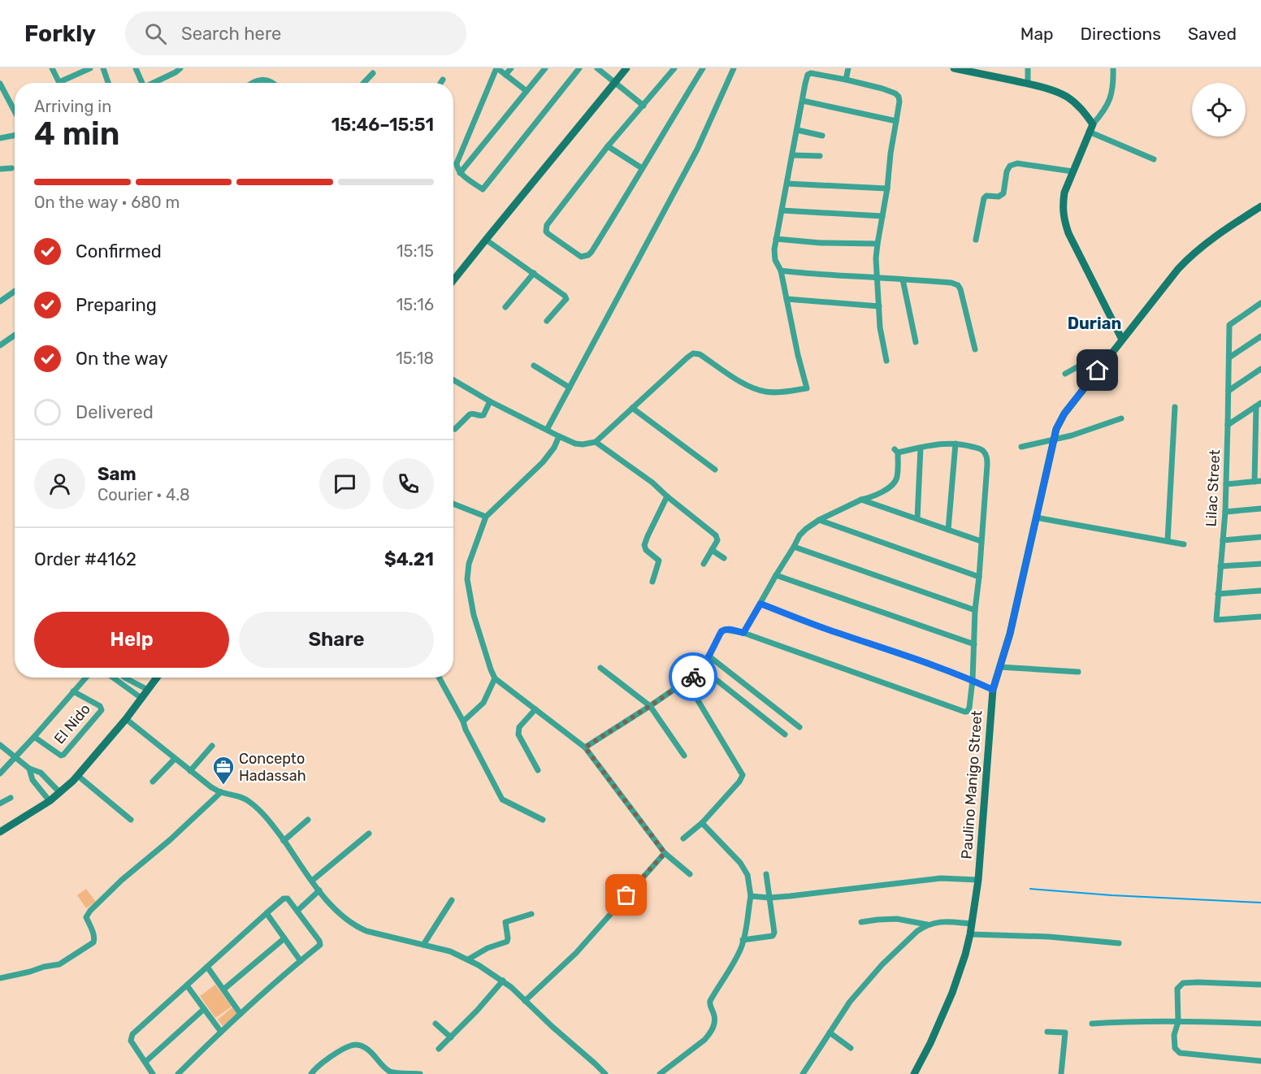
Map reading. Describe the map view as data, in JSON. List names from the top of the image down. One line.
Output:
{"streets":{"street":["Lilac Street","El Nido","Paulino Manigo Street"]},"districts":["Durian"],"places":{"office":["Concepto Hadassah"]},"page":{"header":"Forkly","search":"Search here","nav":["Map","Directions","Saved"],"heading":["4 min","Arriving in","15:46–15:51"],"panel":["Sam","Courier · 4.8","Order #4162","$4.21"],"bar":"On the way · 680 m","list":[["Confirmed","15:15"],["Preparing","15:16"],["On the way","15:18"],"Delivered"],"buttons":["Help","Share"]}}
